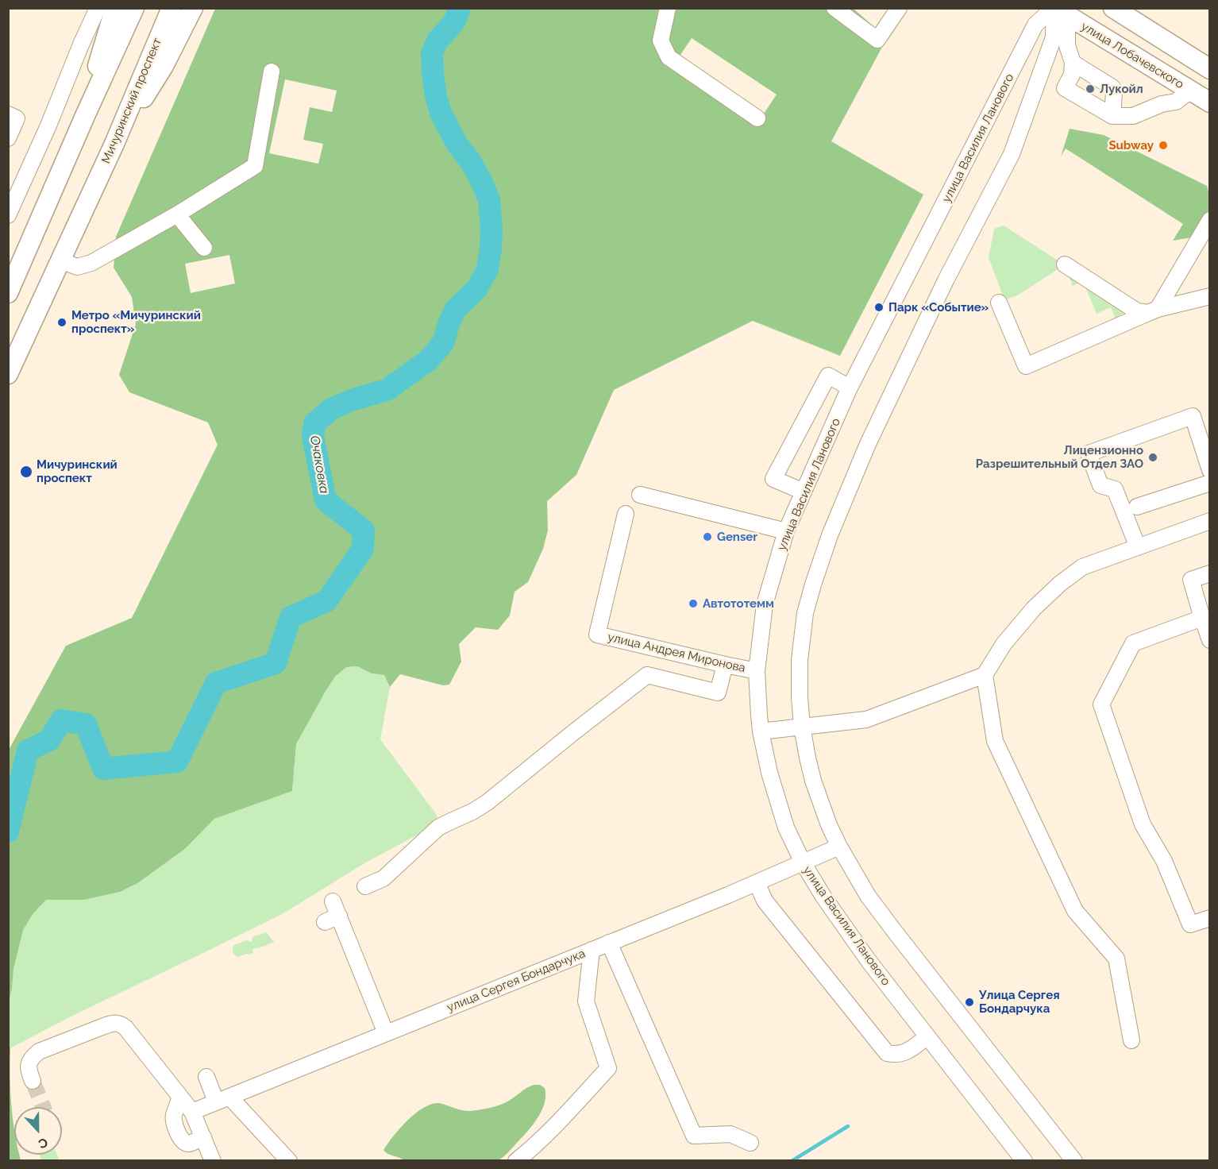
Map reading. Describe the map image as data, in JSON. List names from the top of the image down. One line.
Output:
{"streets":{"main road":["улица Лобачевского","Мичуринский проспект"],"street":["улица Василия Ланового","улица Андрея Миронова","улица Сергея Бондарчука"]},"crossings":[["улица Лобачевского","улица Василия Ланового"],["улица Василия Ланового","улица Андрея Миронова"],["улица Василия Ланового","улица Сергея Бондарчука"]],"water":["Очаковка"],"places":["Лукойл","Subway","Парк «Событие»","Метро «Мичуринский проспект»","Лицензионно Разрешительный Отдел ЗАО","Мичуринский проспект","Genser","Автототемм","Улица Сергея Бондарчука"],"north":"bottom"}
